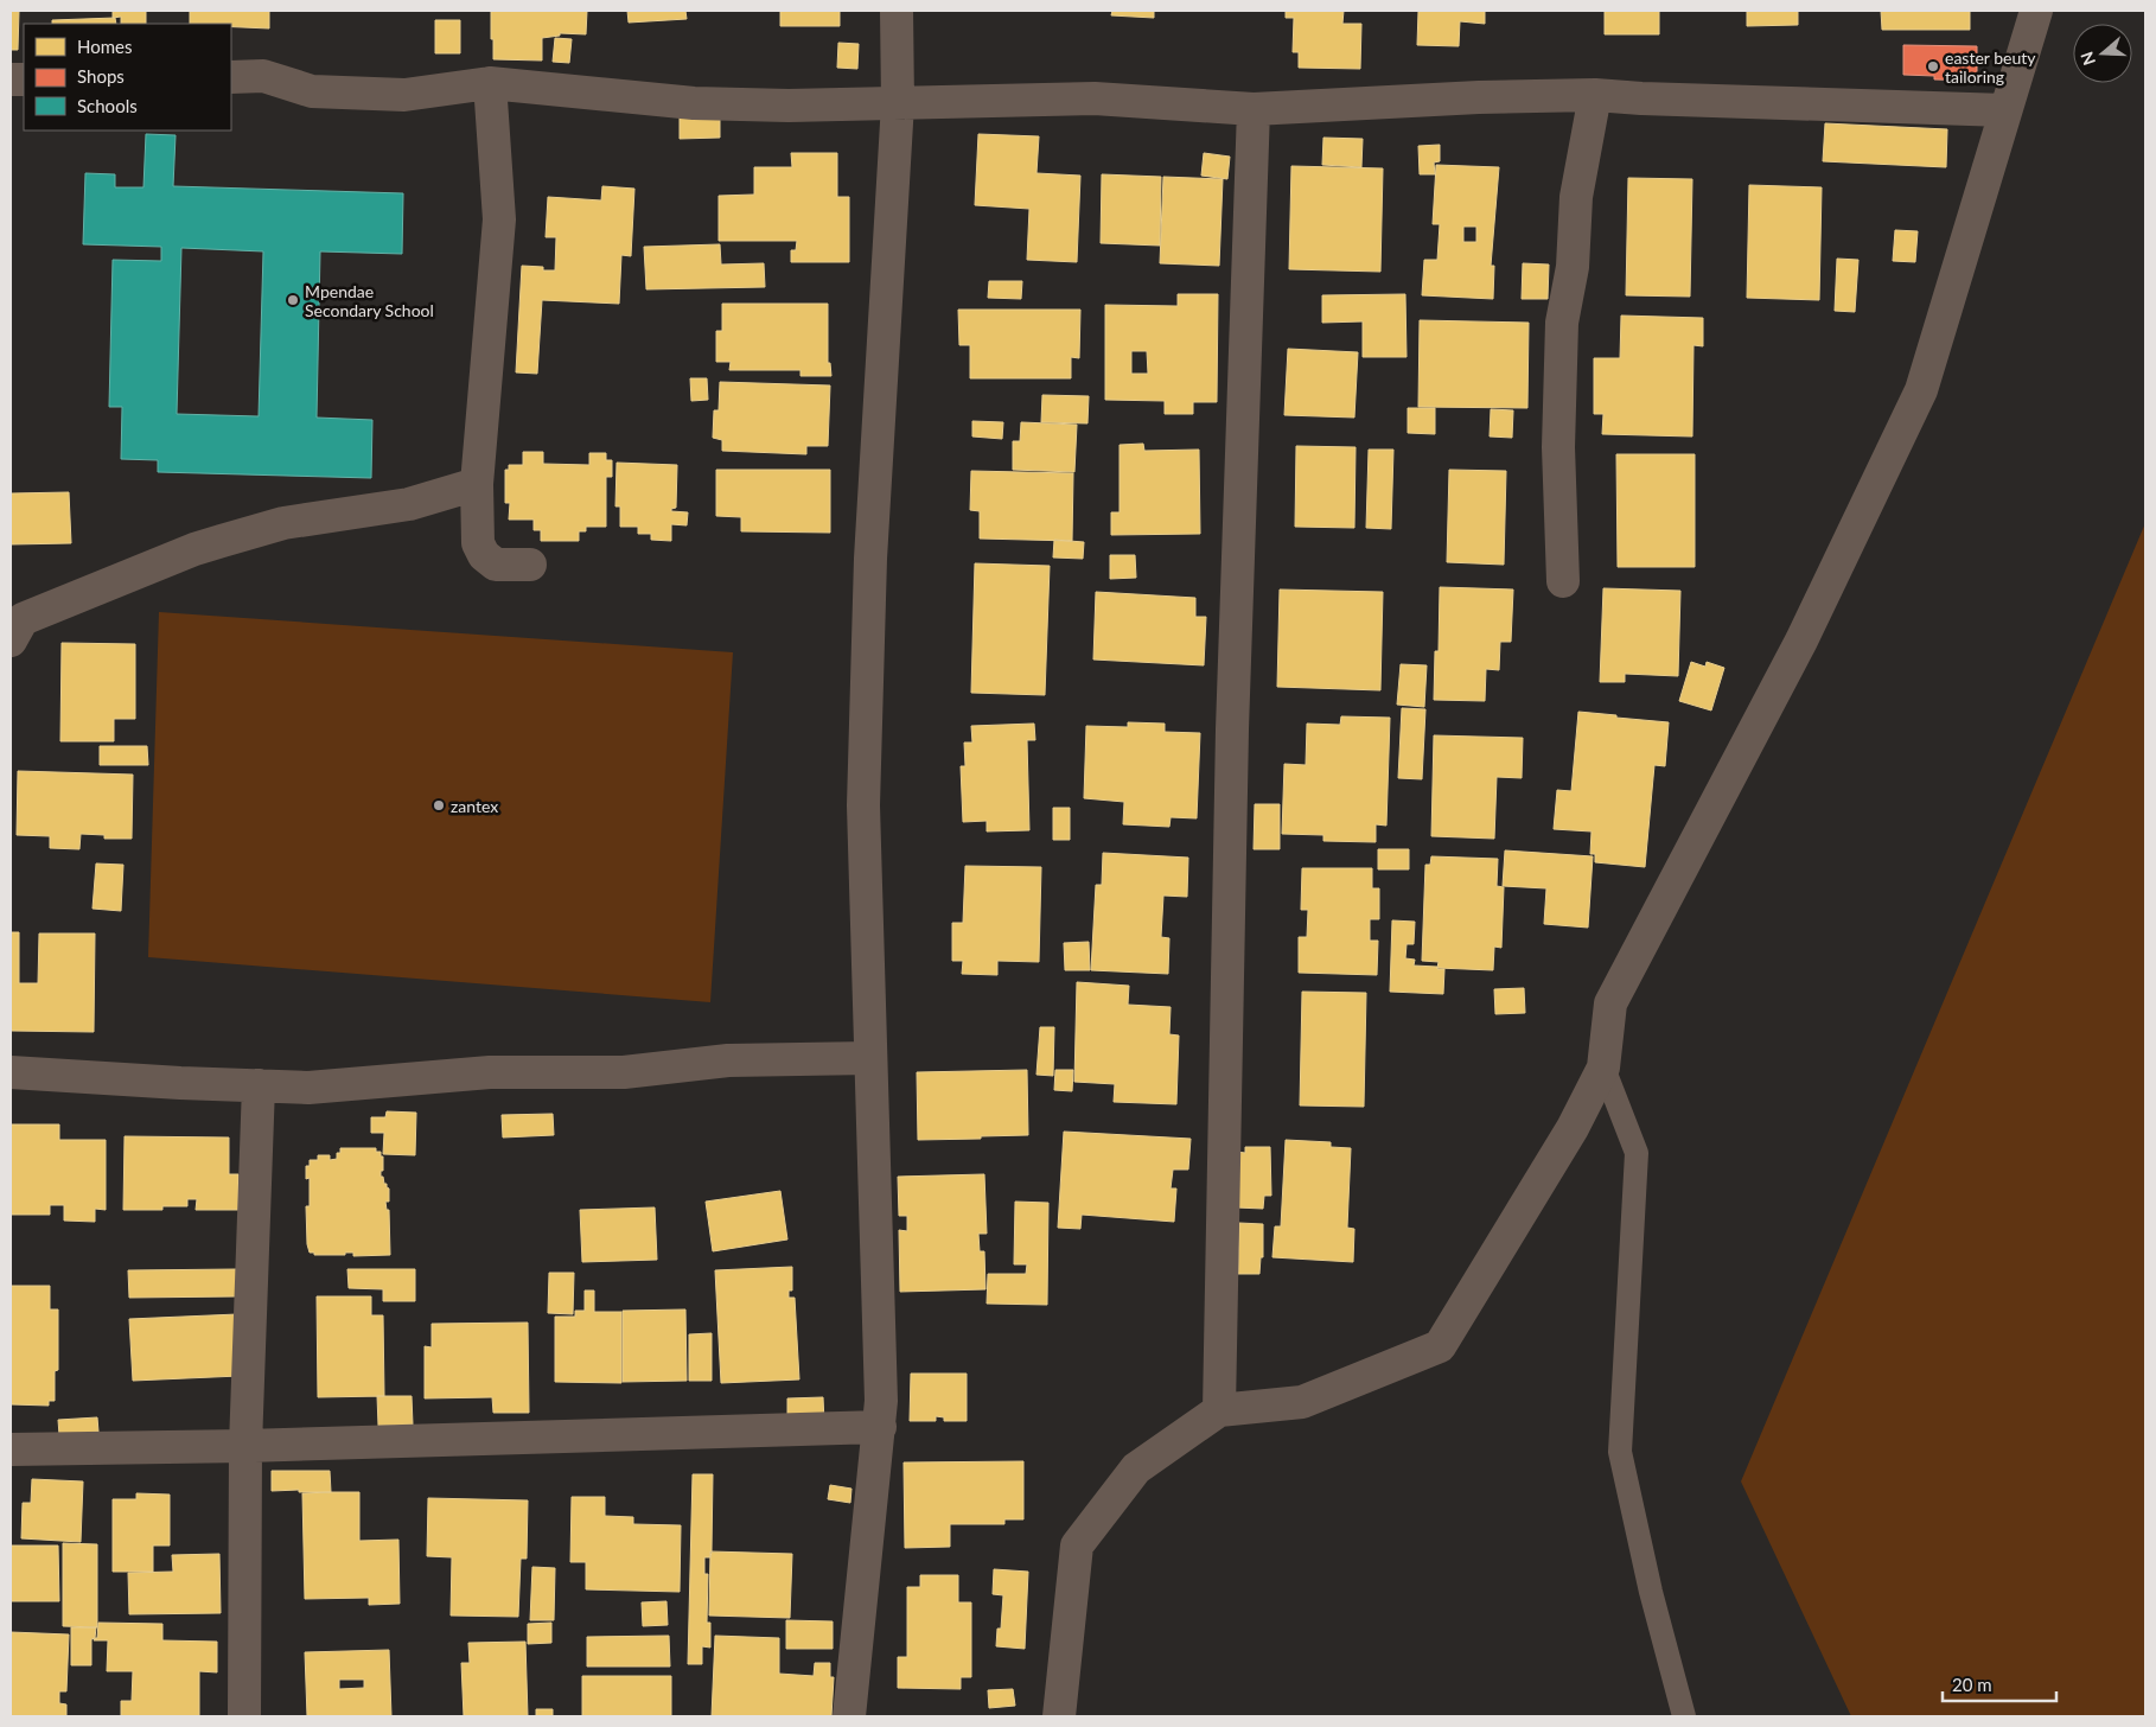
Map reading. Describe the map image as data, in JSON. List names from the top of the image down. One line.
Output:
{"places":["easter beuty tailoring","Mpendae Secondary School","zantex"],"legend":["Homes","Shops","Schools"],"scale_bar":"20 m","north":"left"}
